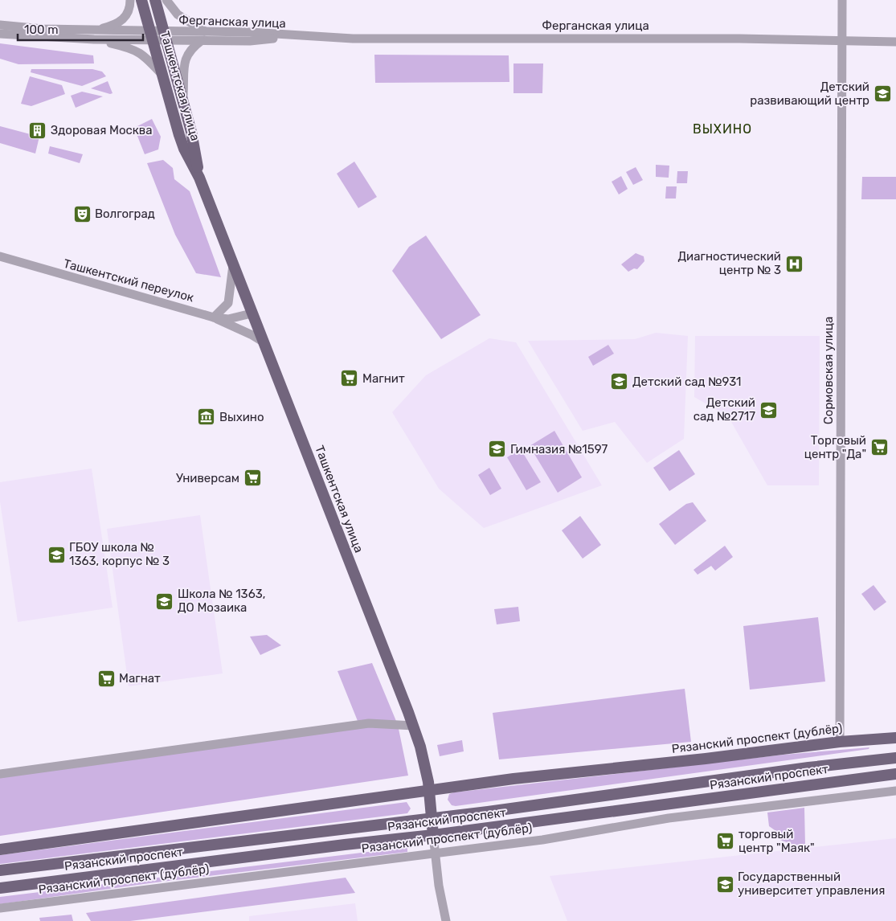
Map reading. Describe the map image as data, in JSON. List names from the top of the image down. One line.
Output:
{"streets":{"main road":["Ташкентская улица","Рязанский проспект (дублёр)","Рязанский проспект"],"street":["Ферганская улица","Ташкентский переулок","Сормовская улица"]},"crossings":[["Ферганская улица","Ташкентская улица"],["Ферганская улица","Сормовская улица"],["Ташкентская улица","Ташкентский переулок"],["Ташкентская улица","Рязанский проспект (дублёр)"],["Ташкентская улица","Рязанский проспект"],["Сормовская улица","Рязанский проспект (дублёр)"]],"districts":["ВЫХИНО"],"places":{"school or university":["Детский развивающий центр","Детский сад №931","Детский сад №2717","Гимназия №1597","ГБОУ школа № 1363, корпус № 3","Школа № 1363, ДО Мозаика","Государственный университет управления"],"building":["Здоровая Москва"],"theatre":["Волгоград"],"hospital":["Диагностический центр № 3"],"supermarket":["Магнит","Торговый центр \"Да\"","Универсам","Магнат","торговый центр \"Маяк\""],"museum":["Выхино"]},"scale_bar":"100 m"}
